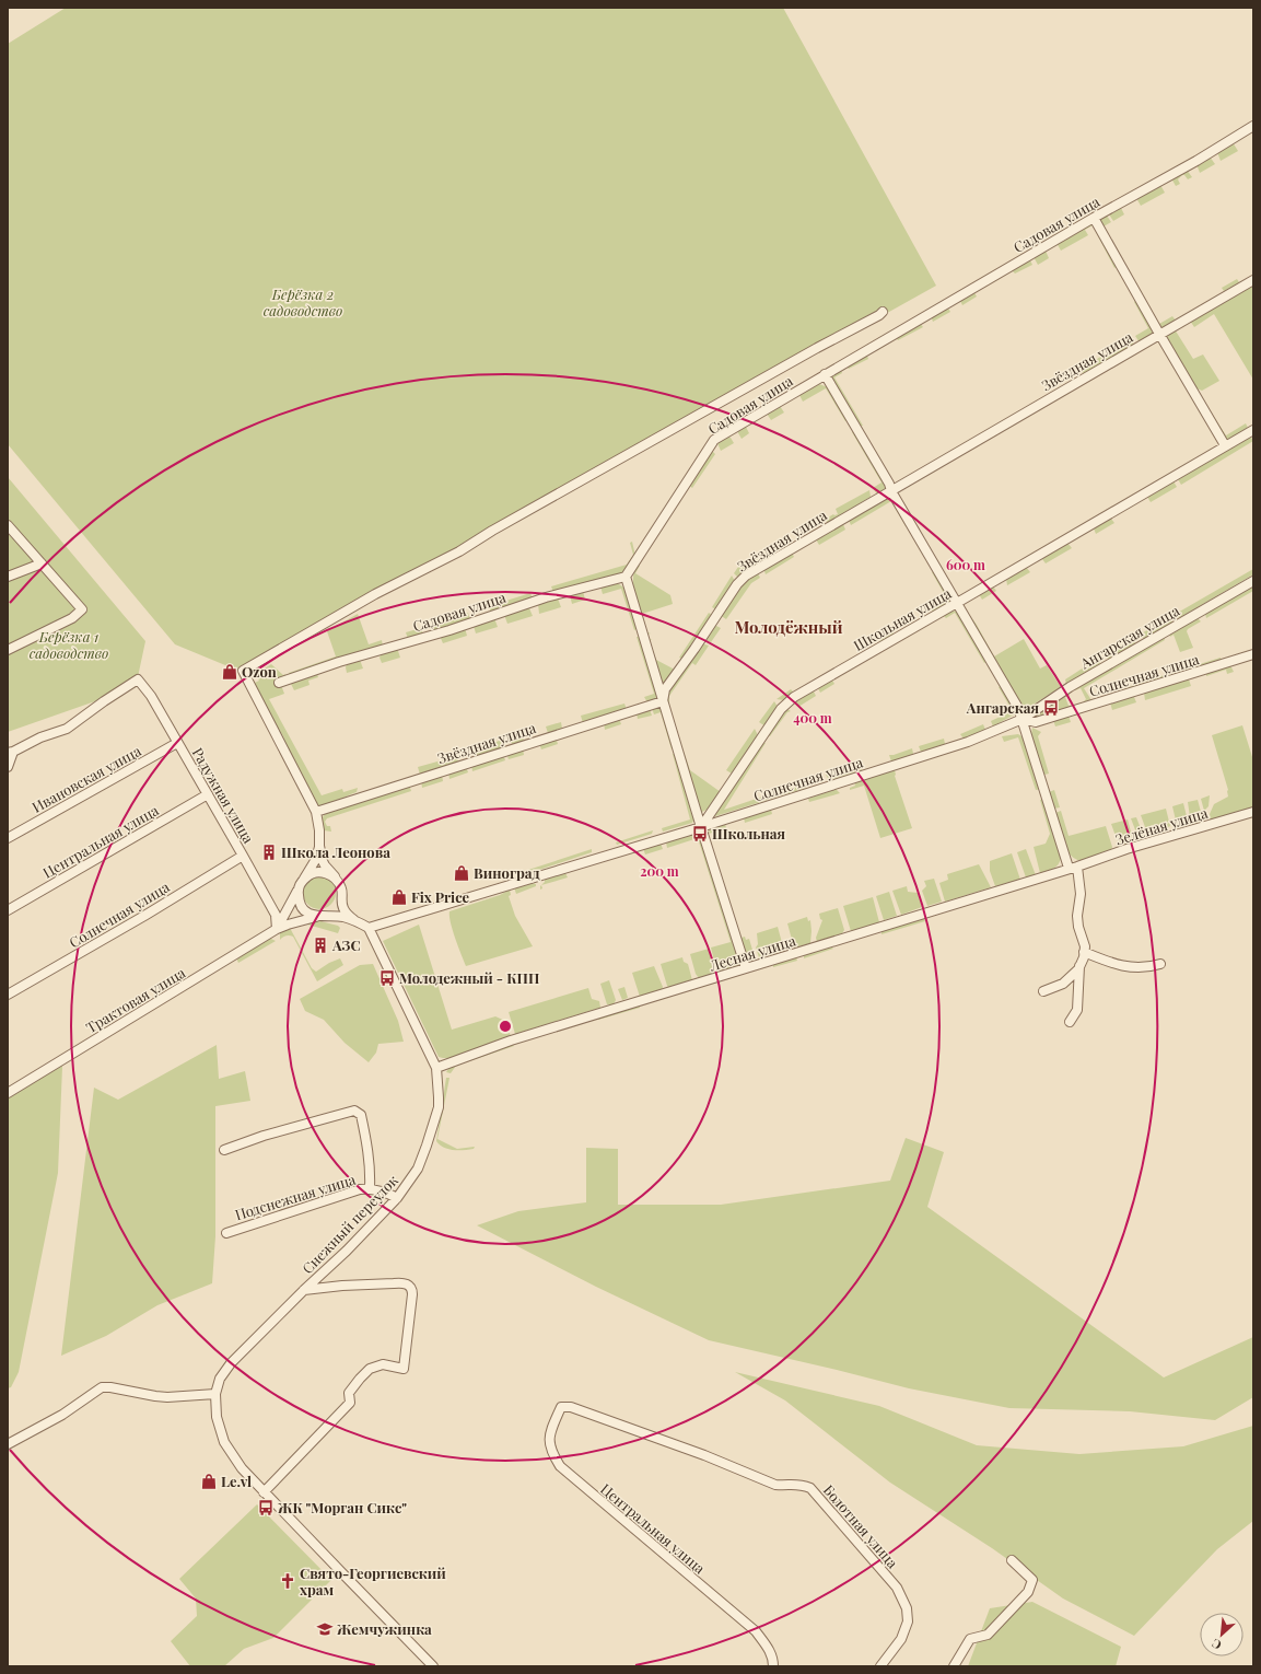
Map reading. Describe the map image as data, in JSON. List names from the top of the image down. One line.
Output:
{"streets":{"street":["Садовая улица","Звёздная улица","Школьная улица","Ангарская улица","Солнечная улица","Ивановская улица","Радужная улица","Зелёная улица","Центральная улица","Лесная улица","Трактовая улица","Подснежная улица","Снежный переулок","Болотная улица"]},"crossings":[["Школьная улица","Солнечная улица"],["Ангарская улица","Солнечная улица"],["Солнечная улица","Радужная улица"],["Солнечная улица","Снежный переулок"],["Ивановская улица","Радужная улица"],["Радужная улица","Центральная улица"],["Радужная улица","Трактовая улица"],["Зелёная улица","Лесная улица"],["Центральная улица","Болотная улица"],["Лесная улица","Снежный переулок"],["Подснежная улица","Снежный переулок"]],"districts":["Молодёжный"],"parks":["Берёзка 2 садоводство","Берёзка 1 садоводство"],"places":{"shop":["Ozon","Виноград","Fix Price","Le.vl"],"bus stop":["Ангарская","Школьная","Молодежный - КПП","ЖК \"Морган Сикс\""],"building":["Школа Леонова","АЗС"],"church":["Свято-Георгиевский храм"],"school or university":["Жемчужинка"]},"north":"bottom left","rings":["600 m","400 m","200 m"]}
